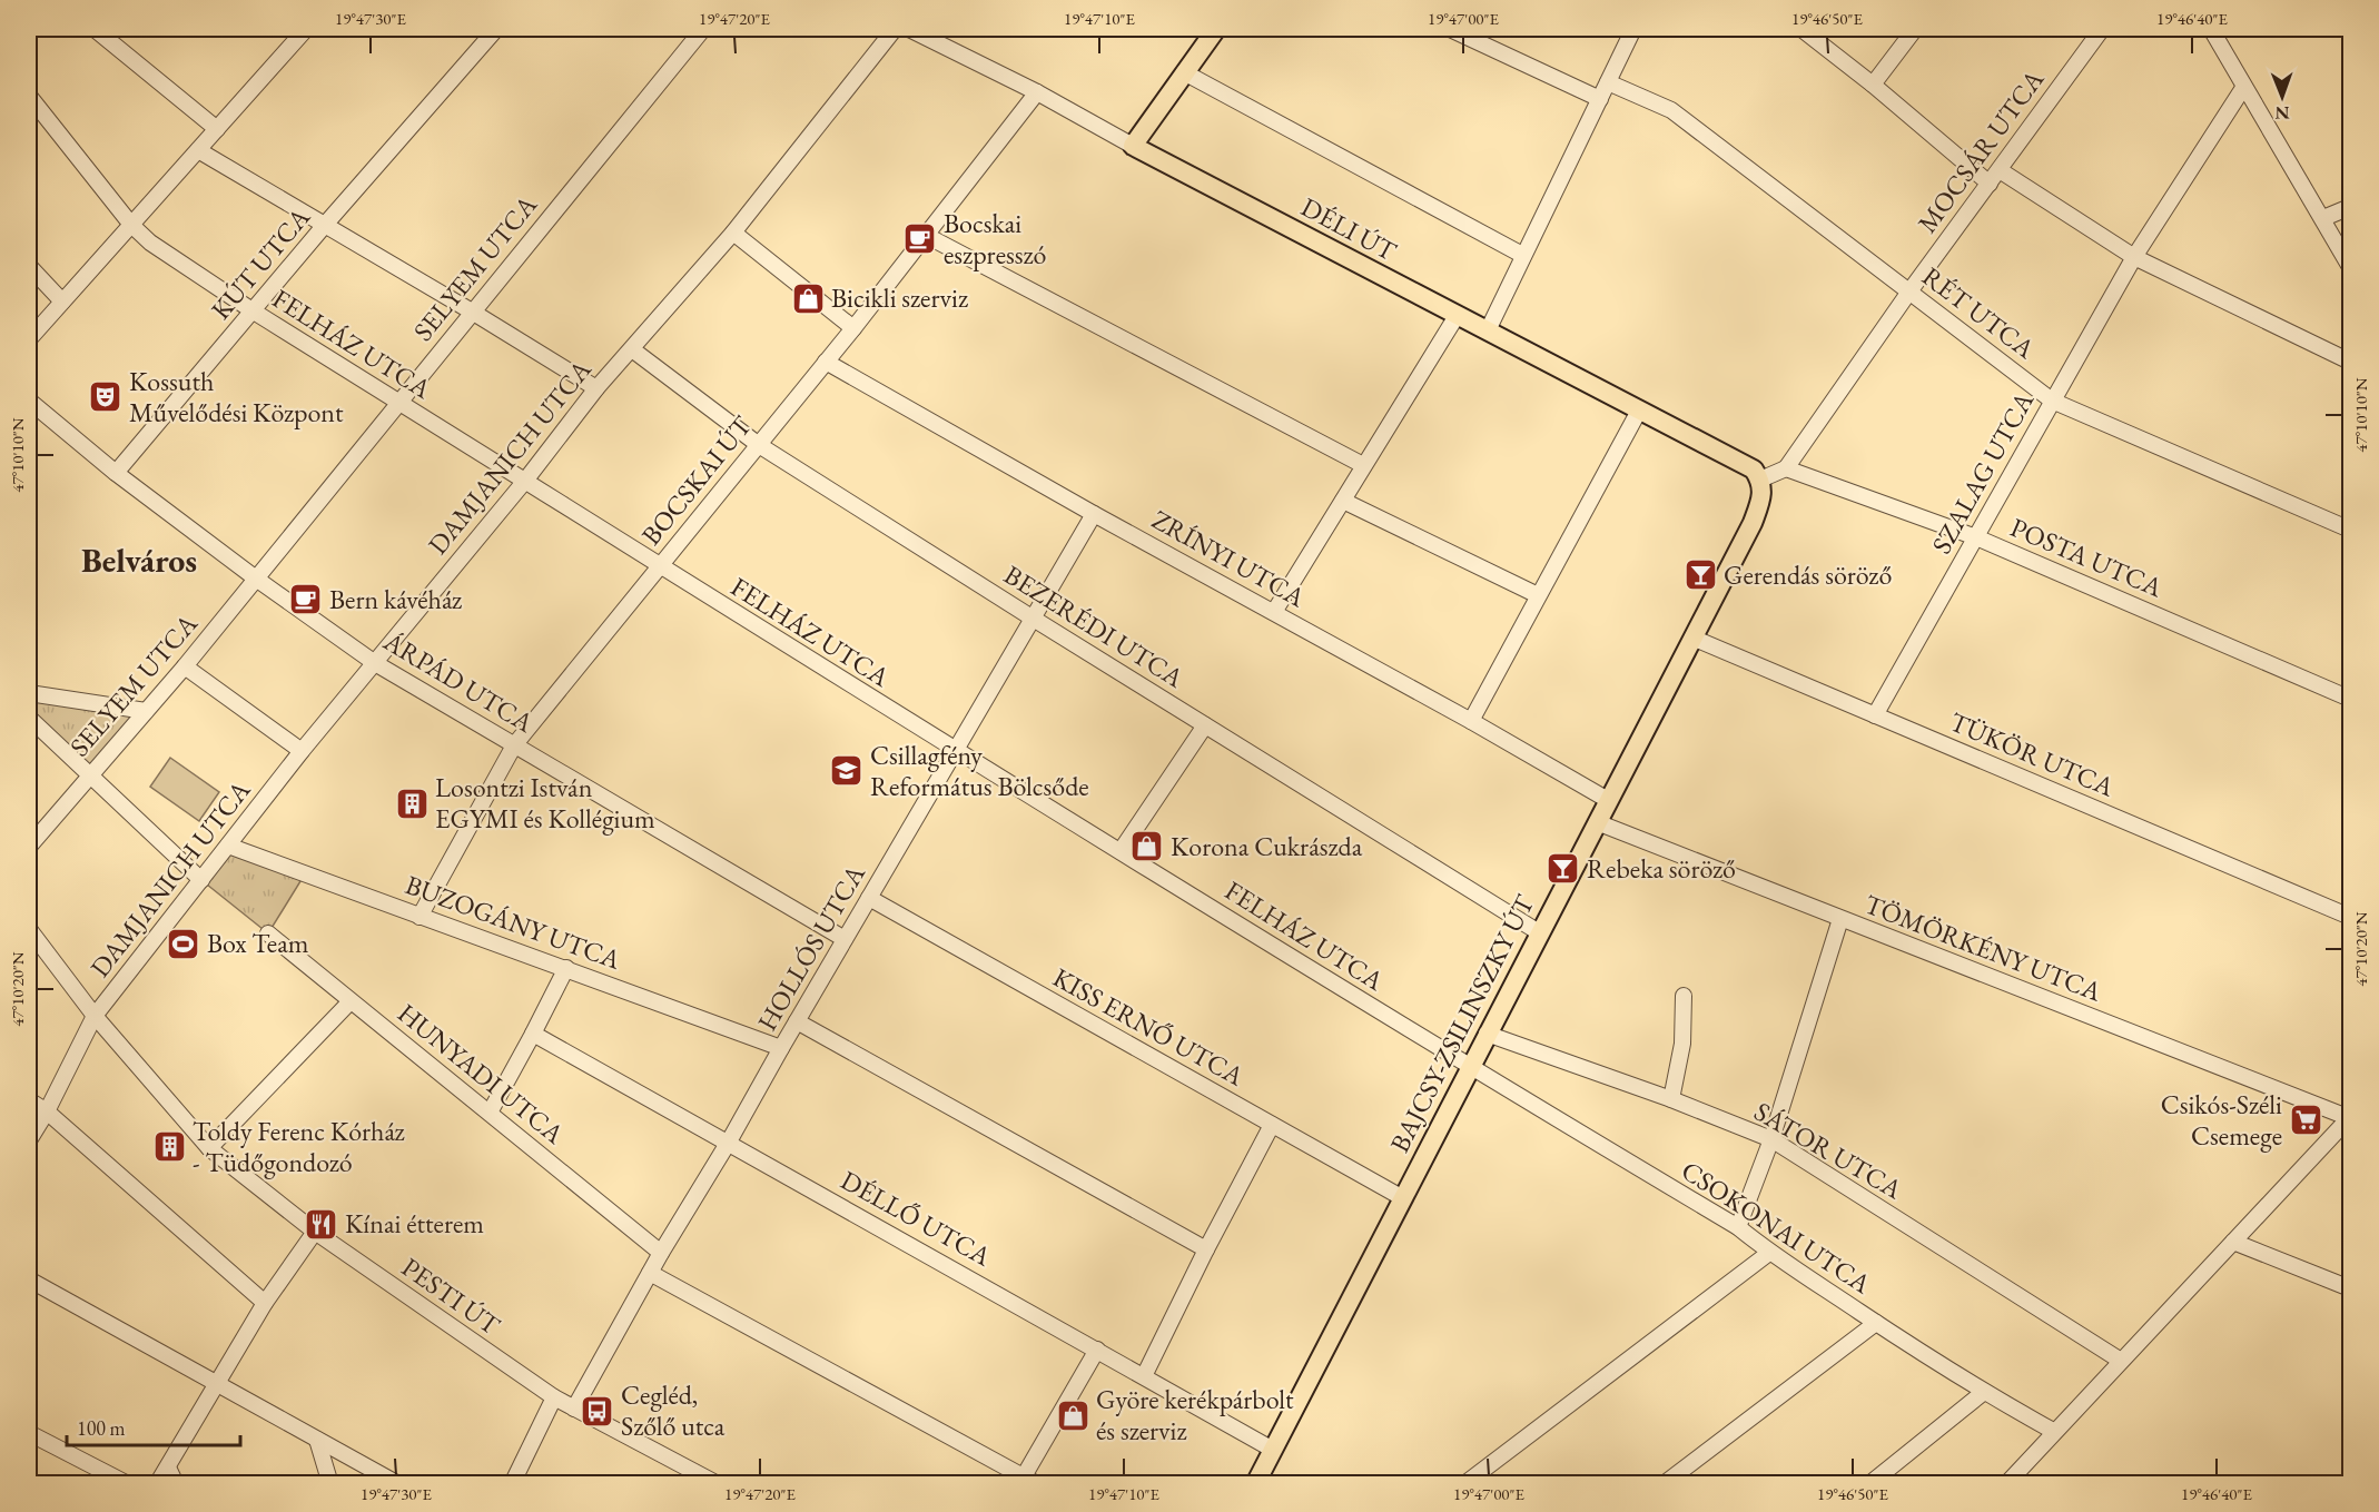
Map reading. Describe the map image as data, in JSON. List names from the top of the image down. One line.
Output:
{"streets":{"main road":["DÉLI ÚT","BAJCSY-ZSILINSZKY ÚT"],"street":["MOCSÁR UTCA","KÚT UTCA","SELYEM UTCA","RÉT UTCA","FELHÁZ UTCA","DAMJANICH UTCA","SZALAG UTCA","BOCSKAI ÚT","POSTA UTCA","ZRÍNYI UTCA","BEZERÉDI UTCA","ÁRPÁD UTCA","TÜKÖR UTCA","BUZOGÁNY UTCA","HOLLÓS UTCA","TÖMÖRKÉNY UTCA","KISS ERNŐ UTCA","HUNYADI UTCA","SÁTOR UTCA","DÉLLŐ UTCA","CSOKONAI UTCA","PESTI ÚT"]},"crossings":[["MOCSÁR UTCA","RÉT UTCA"],["MOCSÁR UTCA","POSTA UTCA"],["DÉLI ÚT","BOCSKAI ÚT"],["DÉLI ÚT","BAJCSY-ZSILINSZKY ÚT"],["KÚT UTCA","FELHÁZ UTCA"],["KÚT UTCA","ÁRPÁD UTCA"],["SELYEM UTCA","FELHÁZ UTCA"],["SELYEM UTCA","ÁRPÁD UTCA"],["RÉT UTCA","SZALAG UTCA"],["FELHÁZ UTCA","DAMJANICH UTCA"],["FELHÁZ UTCA","BOCSKAI ÚT"],["FELHÁZ UTCA","HOLLÓS UTCA"],["FELHÁZ UTCA","BAJCSY-ZSILINSZKY ÚT"],["FELHÁZ UTCA","CSOKONAI UTCA"],["DAMJANICH UTCA","BEZERÉDI UTCA"],["DAMJANICH UTCA","ÁRPÁD UTCA"],["DAMJANICH UTCA","BUZOGÁNY UTCA"],["DAMJANICH UTCA","PESTI ÚT"],["SZALAG UTCA","POSTA UTCA"],["SZALAG UTCA","TÜKÖR UTCA"],["BOCSKAI ÚT","ZRÍNYI UTCA"],["BOCSKAI ÚT","BEZERÉDI UTCA"],["BOCSKAI ÚT","ÁRPÁD UTCA"],["BOCSKAI ÚT","BUZOGÁNY UTCA"],["ZRÍNYI UTCA","HOLLÓS UTCA"],["ZRÍNYI UTCA","BAJCSY-ZSILINSZKY ÚT"],["BEZERÉDI UTCA","HOLLÓS UTCA"],["BEZERÉDI UTCA","BAJCSY-ZSILINSZKY ÚT"],["ÁRPÁD UTCA","HOLLÓS UTCA"],["TÜKÖR UTCA","BAJCSY-ZSILINSZKY ÚT"],["BUZOGÁNY UTCA","HOLLÓS UTCA"],["HOLLÓS UTCA","KISS ERNŐ UTCA"],["HOLLÓS UTCA","HUNYADI UTCA"],["HOLLÓS UTCA","DÉLLŐ UTCA"],["HOLLÓS UTCA","PESTI ÚT"],["TÖMÖRKÉNY UTCA","BAJCSY-ZSILINSZKY ÚT"],["BAJCSY-ZSILINSZKY ÚT","KISS ERNŐ UTCA"],["BAJCSY-ZSILINSZKY ÚT","SÁTOR UTCA"],["BAJCSY-ZSILINSZKY ÚT","DÉLLŐ UTCA"],["BAJCSY-ZSILINSZKY ÚT","CSOKONAI UTCA"]],"districts":["Belváros"],"places":{"cafe":["Bocskai eszpresszó","Bern kávéház"],"shop":["Bicikli szerviz","Korona Cukrászda","Györe kerékpárbolt és szerviz"],"theatre":["Kossuth Művelődési Központ"],"bar":["Gerendás söröző","Rebeka söröző"],"school or university":["Csillagfény Református Bölcsőde"],"building":["Losontzi István EGYMI és Kollégium","Toldy Ferenc Kórház - Tüdőgondozó"],"sports":["Box Team"],"supermarket":["Csikós-Széli Csemege"],"restaurant":["Kínai étterem"],"bus stop":["Cegléd, Szőlő utca"]},"scale_bar":"100 m","north":"bottom","coordinates":["19°47'30\"E","19°47'20\"E","19°47'10\"E","19°47'00\"E","19°46'50\"E","19°46'40\"E","47°10'10\"N","47°10'20\"N"]}
